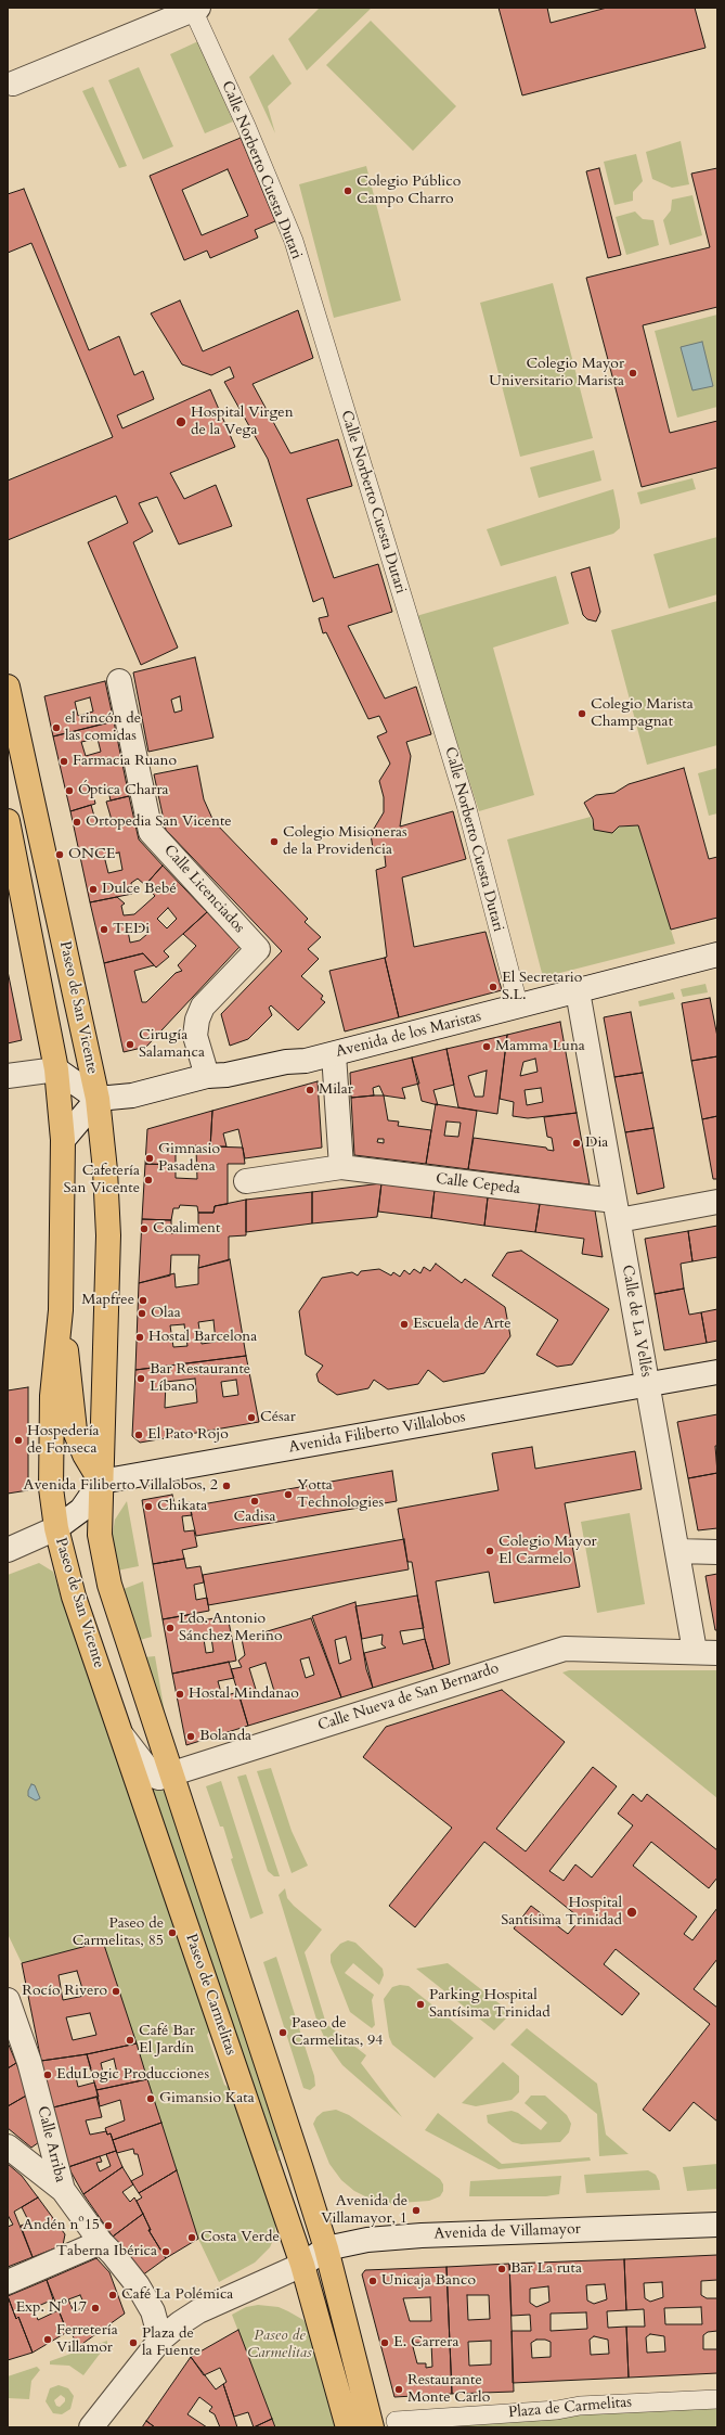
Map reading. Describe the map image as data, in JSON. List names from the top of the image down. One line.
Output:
{"streets":{"highway":["Paseo de San Vicente","Paseo de Carmelitas"],"street":["Calle Norberto Cuesta Dutari","Calle Licenciados","Avenida de los Maristas","Calle Cepeda","Calle de La Vellés","Avenida Filiberto Villalobos","Calle Nueva de San Bernardo","Calle Arriba","Avenida de Villamayor","Plaza de Carmelitas"]},"crossings":[["Calle Norberto Cuesta Dutari","Avenida de los Maristas"],["Calle Licenciados","Avenida de los Maristas"],["Paseo de San Vicente","Avenida de los Maristas"],["Paseo de San Vicente","Avenida Filiberto Villalobos"],["Paseo de San Vicente","Calle Nueva de San Bernardo"],["Paseo de San Vicente","Paseo de Carmelitas"],["Avenida de los Maristas","Calle de La Vellés"],["Calle Cepeda","Calle de La Vellés"],["Calle de La Vellés","Avenida Filiberto Villalobos"],["Calle de La Vellés","Calle Nueva de San Bernardo"],["Calle Nueva de San Bernardo","Paseo de Carmelitas"],["Paseo de Carmelitas","Avenida de Villamayor"]],"parks":["Paseo de Carmelitas"],"places":["Colegio Público Campo Charro","Colegio Mayor Universitario Marista","Hospital Virgen de la Vega","Colegio Marista Champagnat","el rincón de las comidas","Farmacia Ruano","Óptica Charra","Ortopedia San Vicente","Colegio Misioneras de la Providencia","ONCE","Dulce Bebé","TEDi","El Secretario S.L.","Cirugía Salamanca","Mamma Luna","Milar","Dia","Gimnasio Pasadena","Cafetería San Vicente","Coaliment","Mapfree","Olaa","Escuela de Arte","Hostal Barcelona","Bar Restaurante Líbano","César","El Pato Rojo","Hospedería de Fonseca","Avenida Filiberto Villalobos, 2","Yotta Technologies","Cadisa","Chikata","Colegio Mayor El Carmelo","Ldo. Antonio Sánchez Merino","Hostal Mindanao","Bolanda","Hospital Santísima Trinidad","Paseo de Carmelitas, 85","Rocío Rivero","Parking Hospital Santísima Trinidad","Paseo de Carmelitas, 94","Café Bar El Jardín","EduLogic Producciones","Gimansio Kata","Avenida de Villamayor, 1","Andén nº15","Costa Verde","Taberna Ibérica","Bar La ruta","Unicaja Banco","Café La Polémica","Exp. Nº 17","Ferretería Villamor","Plaza de la Fuente","E. Carrera","Restaurante Monte Carlo"]}
